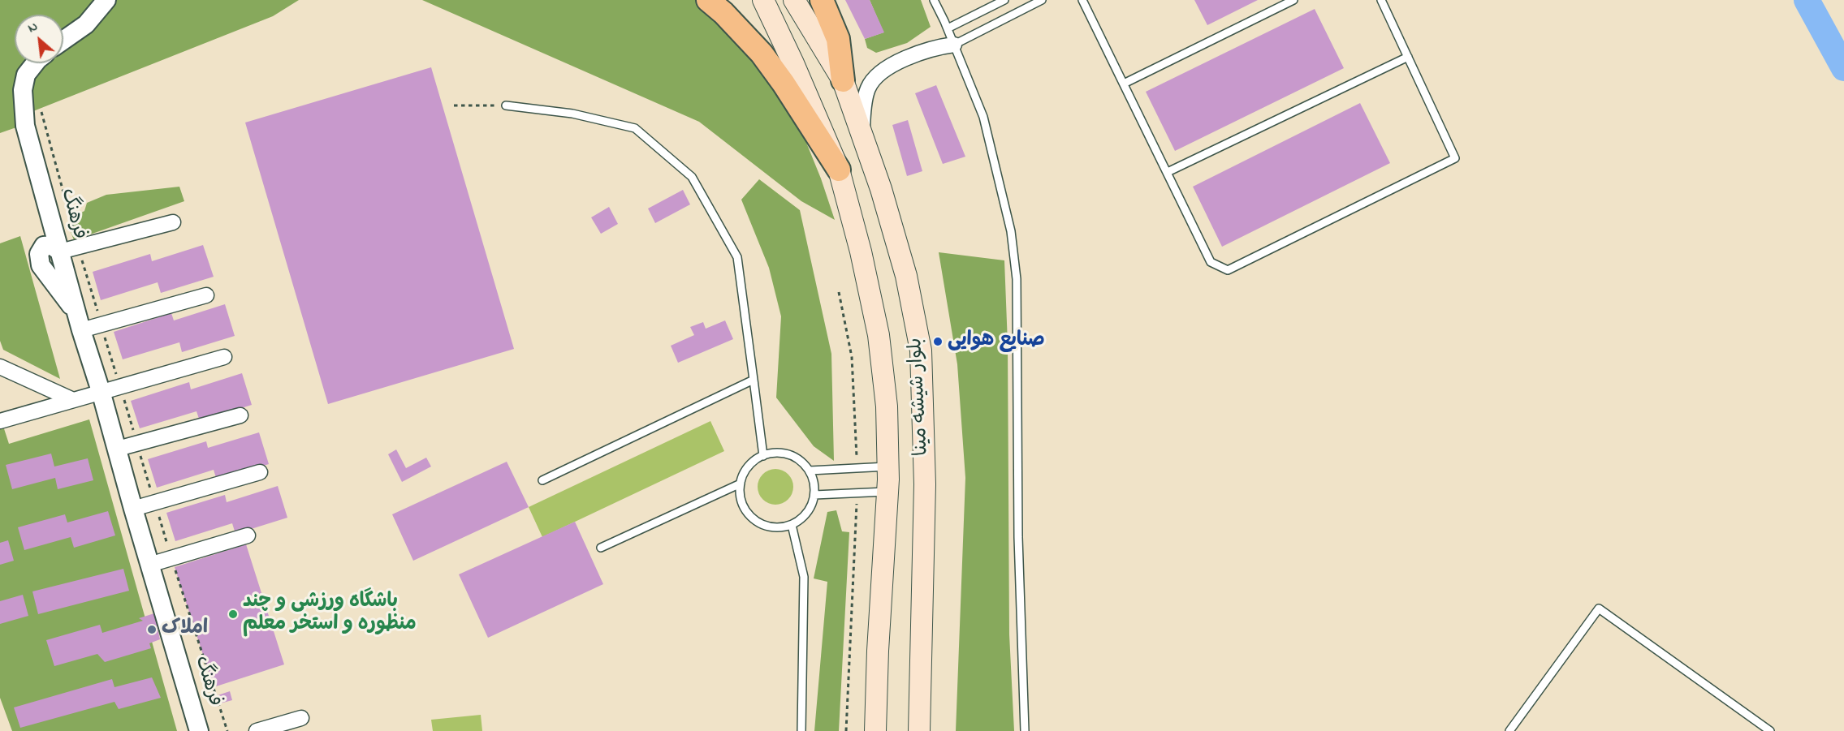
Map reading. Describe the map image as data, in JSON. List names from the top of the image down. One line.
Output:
{"streets":{"main road":["بلوار شیشه مینا"],"street":["فرهنگ"]},"places":["صنایع هوایی","باشگاه ورزشی و چند منظوره و استخر معلم","املاک"],"north":"top left"}
